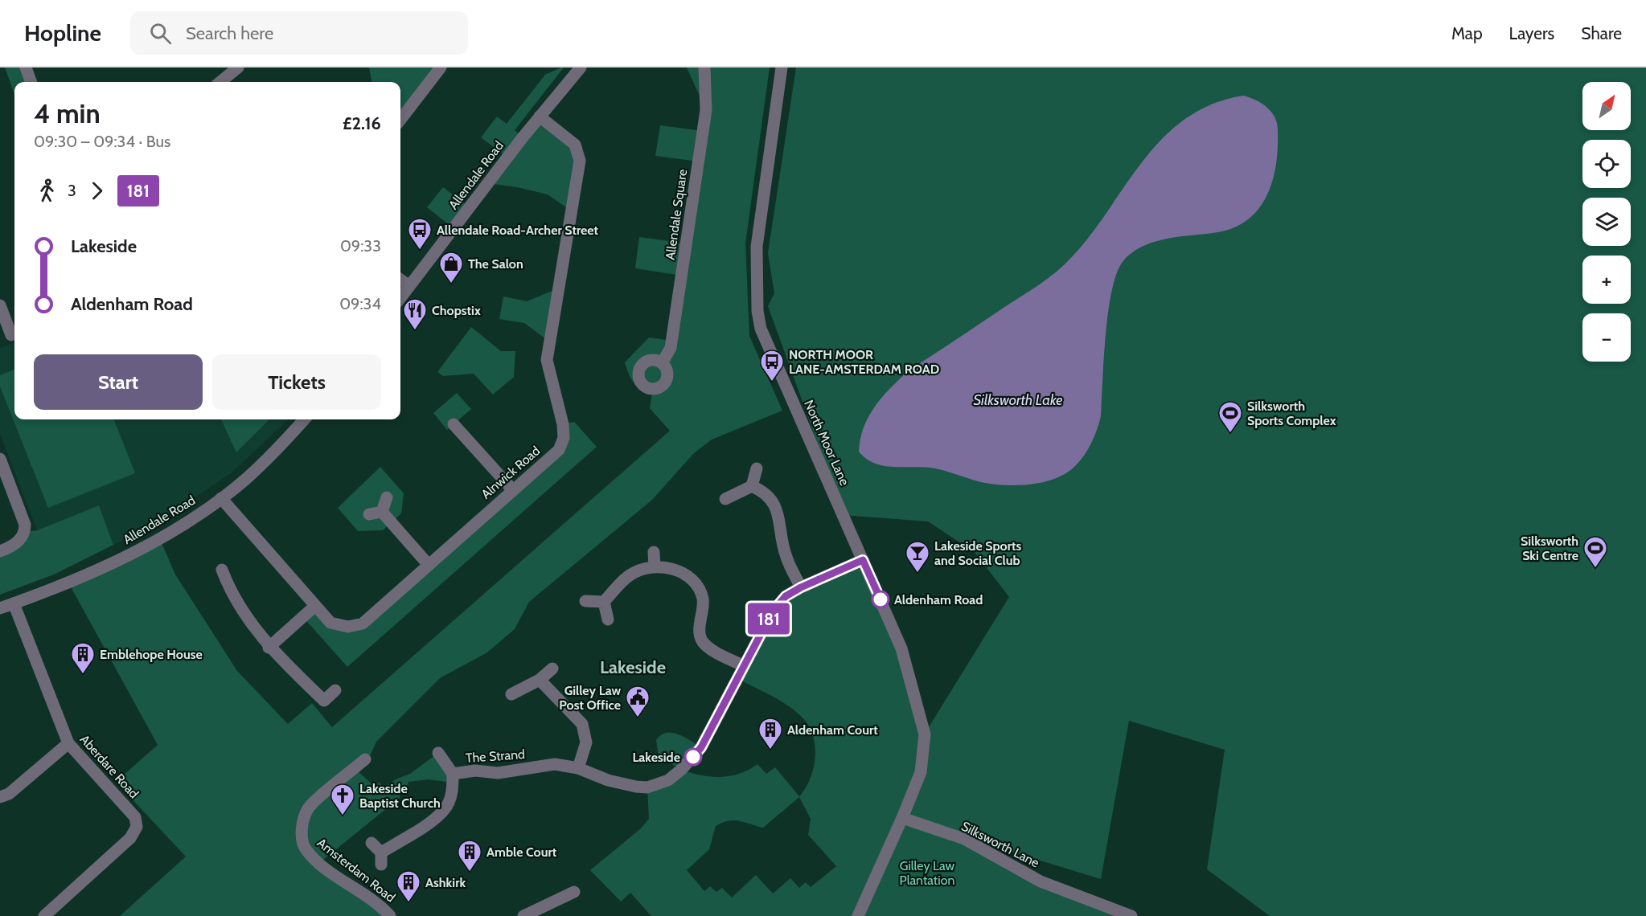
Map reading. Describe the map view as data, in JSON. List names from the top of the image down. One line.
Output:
{"streets":{"street":["Allendale Road","Allendale Square","North Moor Lane","Alnwick Road","The Strand","Aberdare Road","Silksworth Lane","Amsterdam Road"]},"crossings":[["Allendale Road","Alnwick Road"],["Allendale Road","Aberdare Road"],["North Moor Lane","Silksworth Lane"]],"districts":["Lakeside"],"water":["Silksworth Lake"],"parks":["Gilley Law Plantation"],"places":{"bus stop":["Allendale Road-Archer Street","NORTH MOOR LANE-AMSTERDAM ROAD"],"shop":["The Salon"],"restaurant":["Chopstix"],"sports":["Silksworth Sports Complex","Silksworth Ski Centre"],"bar":["Lakeside Sports and Social Club"],"other":["Aldenham Road","Lakeside"],"building":["Emblehope House","Aldenham Court","Amble Court","Ashkirk"],"public building":["Gilley Law Post Office"],"church":["Lakeside Baptist Church"]},"lines":["bus line 181"],"north":"top right","page":{"header":"Hopline","search":"Search here","nav":["Map","Layers","Share"],"on_map":"181","map_buttons":["+","−"],"heading":["4 min","09:30 – 09:34 · Bus","£2.16"],"legs":["3","181"],"list":[{"name":"Lakeside","value":"09:33"},{"name":"Aldenham Road","value":"09:34"}],"buttons":["Start","Tickets"]}}
